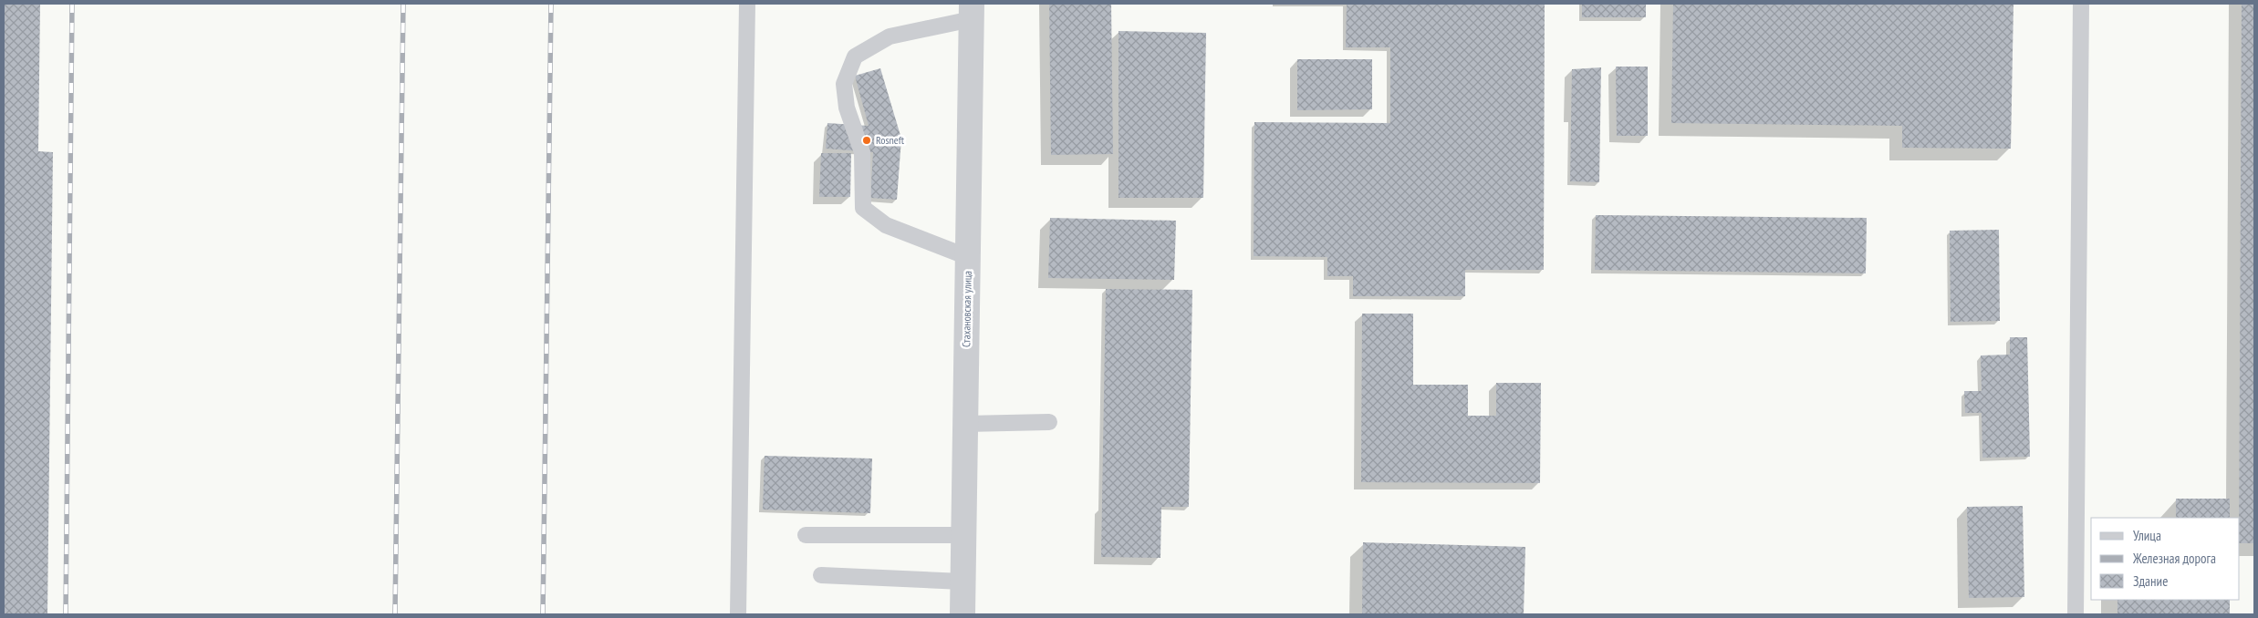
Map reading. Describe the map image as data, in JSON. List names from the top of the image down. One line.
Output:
{"streets":{"street":["Стахановская улица"]},"places":["Rosneft"],"legend":["Улица","Железная дорога","Здание"]}
